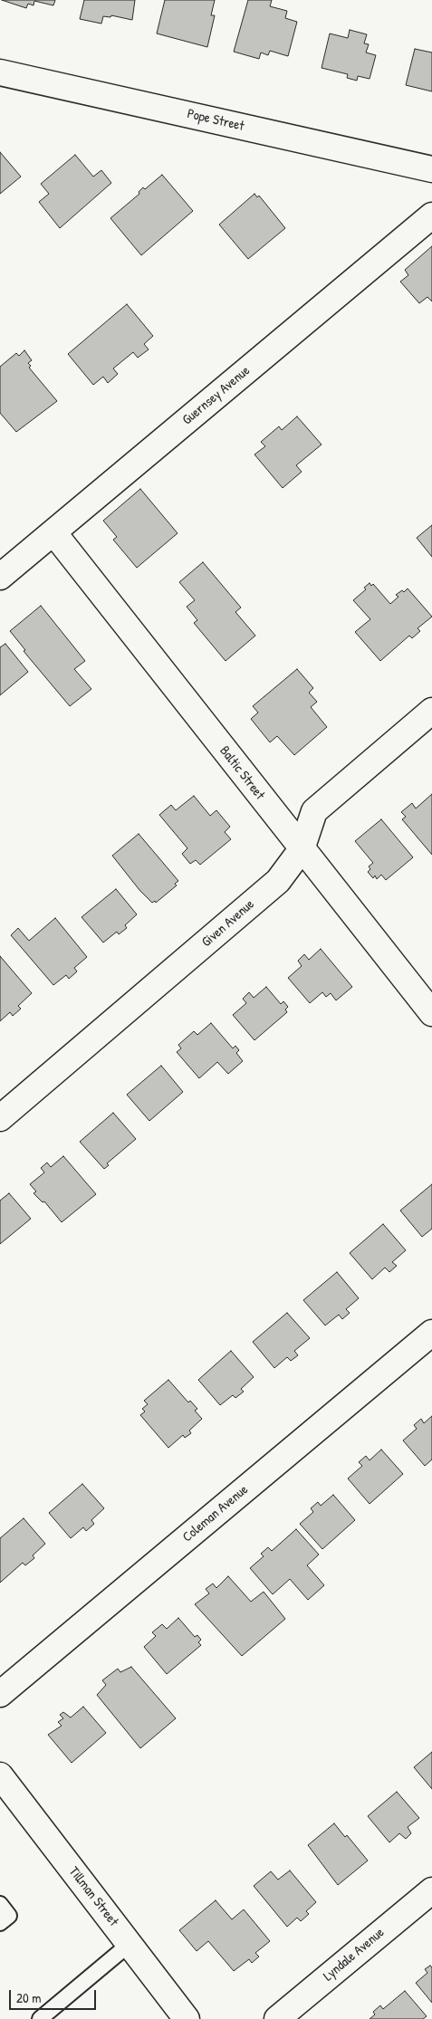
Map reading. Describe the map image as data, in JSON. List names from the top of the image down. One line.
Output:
{"streets":{"street":["Pope Street","Guernsey Avenue","Baltic Street","Given Avenue","Coleman Avenue","Tillman Street","Lyndale Avenue"]},"crossings":[["Guernsey Avenue","Baltic Street"],["Baltic Street","Given Avenue"]],"scale_bar":"20 m"}
